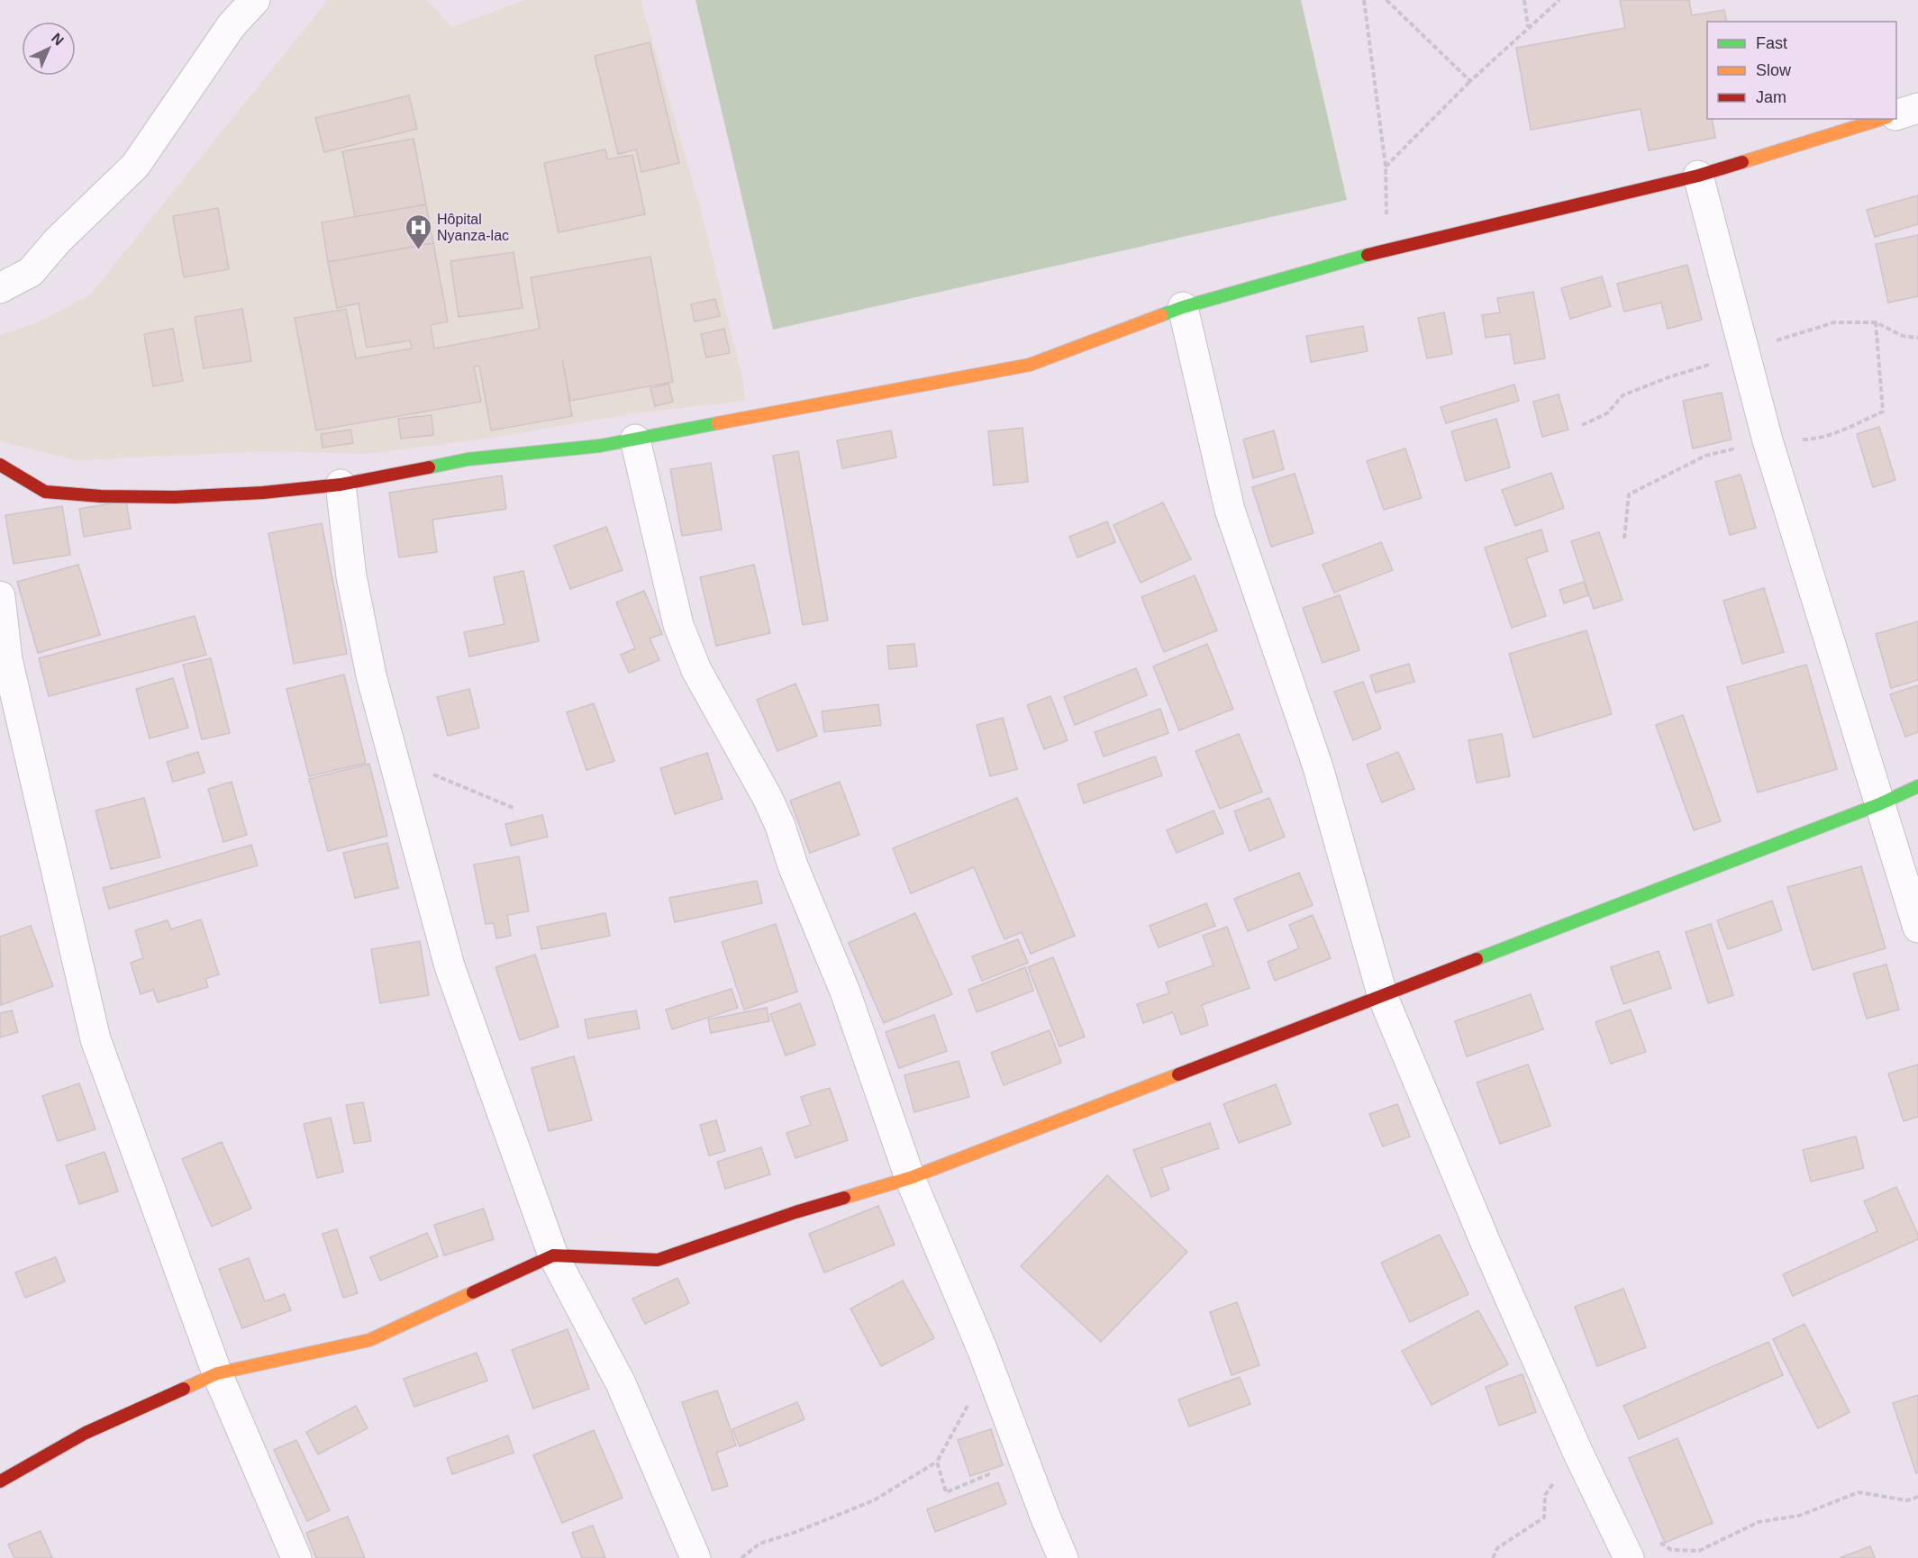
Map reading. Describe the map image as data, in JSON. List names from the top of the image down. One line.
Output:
{"places":{"hospital":["Hôpital Nyanza-lac"]},"legend":["Fast","Slow","Jam"],"north":"top right"}
